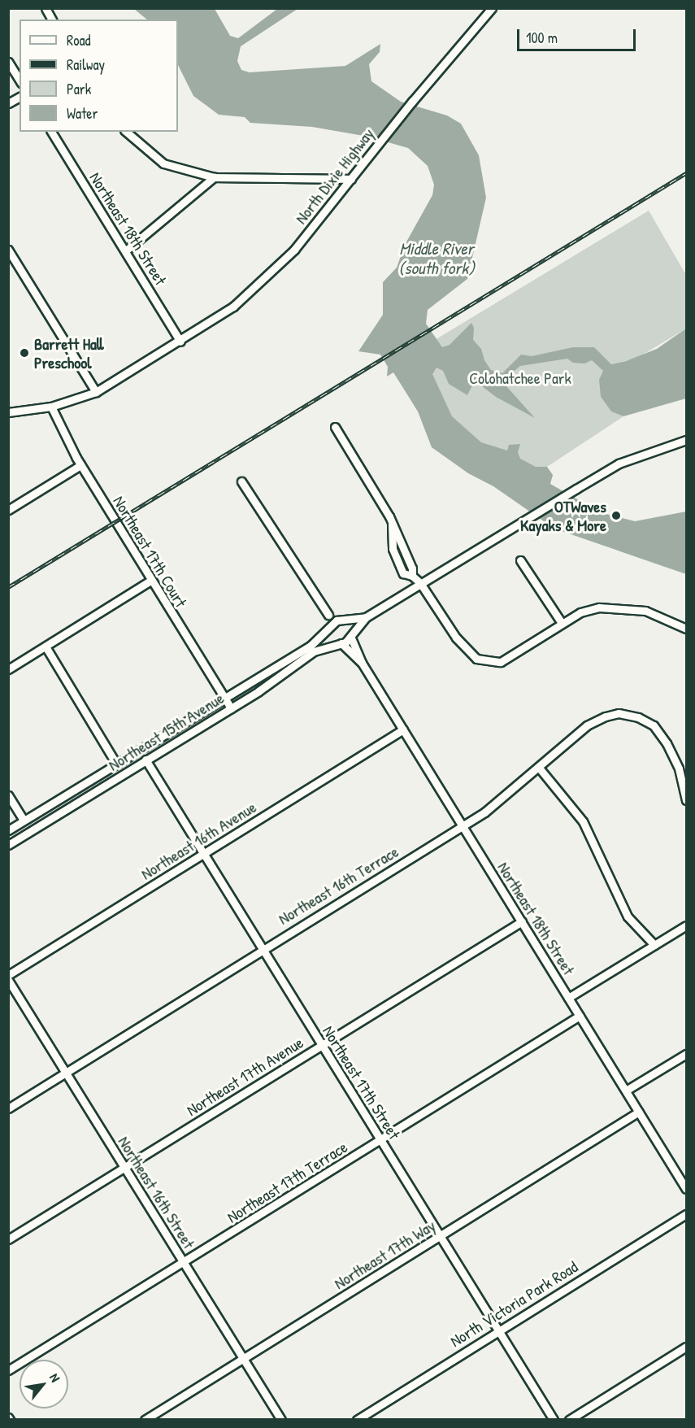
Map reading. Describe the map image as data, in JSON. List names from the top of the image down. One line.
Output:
{"streets":{"street":["North Dixie Highway","Northeast 18th Street","Northeast 17th Court","Northeast 15th Avenue","Northeast 16th Avenue","Northeast 16th Terrace","Northeast 17th Avenue","Northeast 17th Street","Northeast 17th Terrace","Northeast 16th Street","Northeast 17th Way","North Victoria Park Road"]},"crossings":[["North Dixie Highway","Northeast 18th Street"],["North Dixie Highway","Northeast 17th Court"],["Northeast 18th Street","Northeast 15th Avenue"],["Northeast 18th Street","Northeast 16th Avenue"],["Northeast 18th Street","Northeast 16th Terrace"],["Northeast 18th Street","Northeast 17th Avenue"],["Northeast 18th Street","Northeast 17th Terrace"],["Northeast 18th Street","Northeast 17th Way"],["Northeast 17th Court","Northeast 15th Avenue"],["Northeast 15th Avenue","Northeast 17th Street"],["Northeast 16th Avenue","Northeast 17th Street"],["Northeast 16th Terrace","Northeast 17th Street"],["Northeast 16th Terrace","Northeast 16th Street"],["Northeast 17th Avenue","Northeast 17th Street"],["Northeast 17th Avenue","Northeast 16th Street"],["Northeast 17th Street","Northeast 17th Terrace"],["Northeast 17th Street","Northeast 17th Way"],["Northeast 17th Street","North Victoria Park Road"],["Northeast 17th Terrace","Northeast 16th Street"],["Northeast 16th Street","Northeast 17th Way"]],"water":["Middle River (south fork)"],"parks":["Colohatchee Park"],"places":["Barrett Hall Preschool","OTWaves Kayaks & More"],"legend":["Road","Railway","Park","Water"],"scale_bar":"100 m","north":"top right"}
